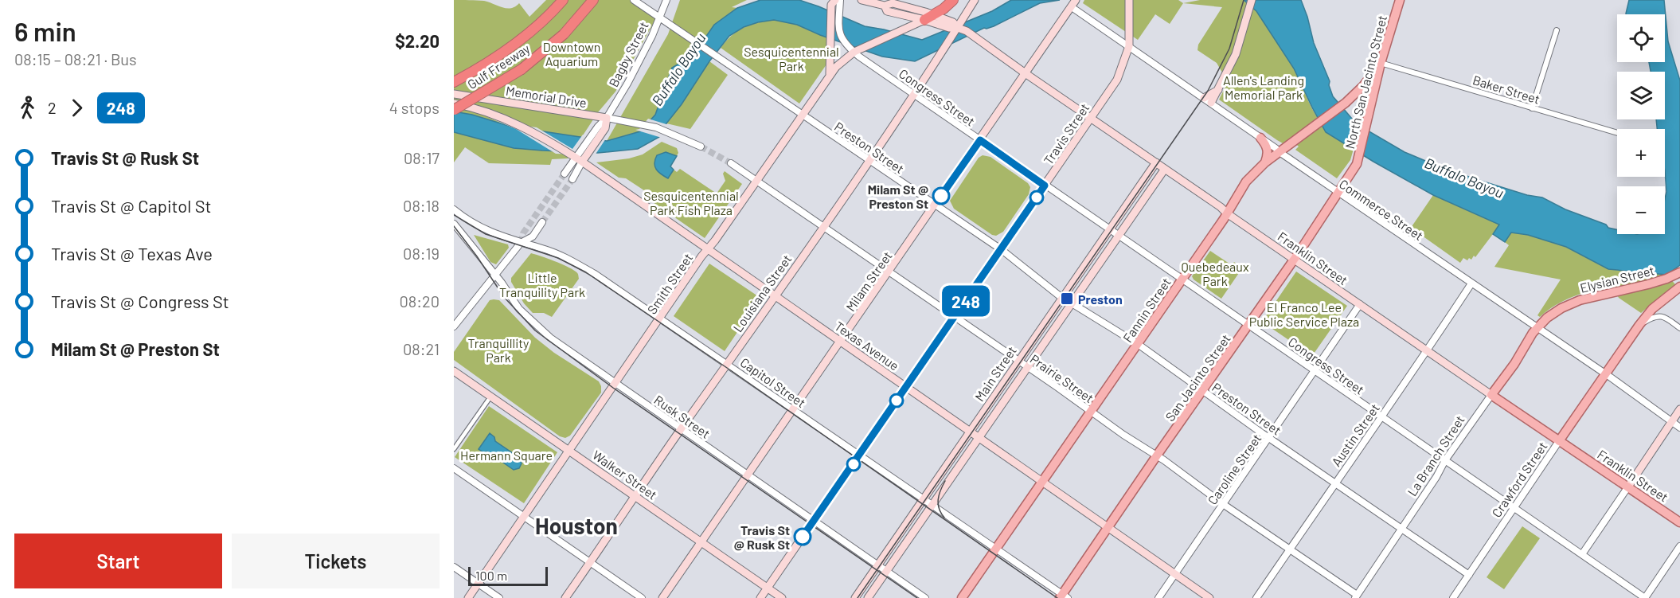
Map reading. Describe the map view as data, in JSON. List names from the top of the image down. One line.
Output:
{"streets":{"highway":["Gulf Freeway"],"main road":["Bagby Street","North San Jacinto Street","Memorial Drive","Travis Street","Franklin Street","Elysian Street","Milam Street","Smith Street","Louisiana Street","Fannin Street","Texas Avenue","Main Street","San Jacinto Street","La Branch Street","Walker Street","Crawford Street"],"street":["Baker Street","Congress Street","Preston Street","Commerce Street","Prairie Street","Capitol Street","Rusk Street","Austin Street","Caroline Street"]},"crossings":[["Bagby Street","Memorial Drive"],["Bagby Street","Preston Street"],["Bagby Street","Texas Avenue"],["North San Jacinto Street","Baker Street"],["North San Jacinto Street","Fannin Street"],["North San Jacinto Street","San Jacinto Street"],["Baker Street","Fannin Street"],["Congress Street","Travis Street"],["Congress Street","Milam Street"],["Congress Street","Smith Street"],["Congress Street","Louisiana Street"],["Congress Street","Fannin Street"],["Congress Street","Main Street"],["Congress Street","San Jacinto Street"],["Congress Street","Austin Street"],["Congress Street","La Branch Street"],["Congress Street","Caroline Street"],["Congress Street","Crawford Street"],["Travis Street","Preston Street"],["Travis Street","Commerce Street"],["Travis Street","Franklin Street"],["Travis Street","Texas Avenue"],["Travis Street","Prairie Street"],["Travis Street","Capitol Street"],["Travis Street","Rusk Street"],["Travis Street","Walker Street"],["Preston Street","Milam Street"],["Preston Street","Smith Street"],["Preston Street","Louisiana Street"],["Preston Street","Fannin Street"],["Preston Street","Main Street"],["Preston Street","San Jacinto Street"],["Preston Street","Austin Street"],["Preston Street","La Branch Street"],["Preston Street","Caroline Street"],["Preston Street","Crawford Street"],["Commerce Street","Elysian Street"],["Commerce Street","Milam Street"],["Commerce Street","Fannin Street"],["Commerce Street","San Jacinto Street"],["Commerce Street","Austin Street"],["Commerce Street","La Branch Street"],["Commerce Street","Crawford Street"],["Franklin Street","Milam Street"],["Franklin Street","Smith Street"],["Franklin Street","Louisiana Street"],["Franklin Street","Fannin Street"],["Franklin Street","Main Street"],["Franklin Street","San Jacinto Street"],["Franklin Street","Austin Street"],["Franklin Street","La Branch Street"],["Franklin Street","Caroline Street"],["Franklin Street","Crawford Street"],["Elysian Street","La Branch Street"],["Milam Street","Texas Avenue"],["Milam Street","Prairie Street"],["Milam Street","Capitol Street"],["Milam Street","Rusk Street"],["Milam Street","Walker Street"],["Smith Street","Texas Avenue"],["Smith Street","Prairie Street"],["Smith Street","Capitol Street"],["Smith Street","Rusk Street"],["Smith Street","Walker Street"],["Louisiana Street","Texas Avenue"],["Louisiana Street","Prairie Street"],["Louisiana Street","Capitol Street"],["Louisiana Street","Rusk Street"],["Louisiana Street","Walker Street"],["Fannin Street","Texas Avenue"],["Fannin Street","Prairie Street"],["Fannin Street","Capitol Street"],["Texas Avenue","Main Street"],["Texas Avenue","San Jacinto Street"],["Texas Avenue","Caroline Street"],["Main Street","Prairie Street"],["Main Street","Capitol Street"],["Main Street","Rusk Street"],["San Jacinto Street","Prairie Street"],["San Jacinto Street","Capitol Street"],["Prairie Street","Austin Street"],["Prairie Street","La Branch Street"],["Prairie Street","Caroline Street"]],"districts":["Houston"],"water":["Buffalo Bayou"],"parks":["Downtown Aquarium","Sesquicentennial Park","Allen's Landing Memorial Park","Sesquicentennial Park Fish Plaza","Quebedeaux Park","Little Tranquility Park","El Franco Lee Public Service Plaza","Tranquillity Park","Hermann Square"],"places":{"other":["Milam St @ Preston St","Travis St @ Rusk St"],"transit":["Preston"]},"lines":["bus line 248"],"scale_bar":"100 m","page":{"heading":["6 min","08:15 – 08:21 · Bus","$2.20"],"on_map":"248","map_buttons":["+","−"],"legs":["2","248","4 stops"],"list":[{"name":"Travis St @ Rusk St","value":"08:17"},{"name":"Travis St @ Capitol St","value":"08:18"},{"name":"Travis St @ Texas Ave","value":"08:19"},{"name":"Travis St @ Congress St","value":"08:20"},{"name":"Milam St @ Preston St","value":"08:21"}],"buttons":["Start","Tickets"],"scale":"100 m"}}
